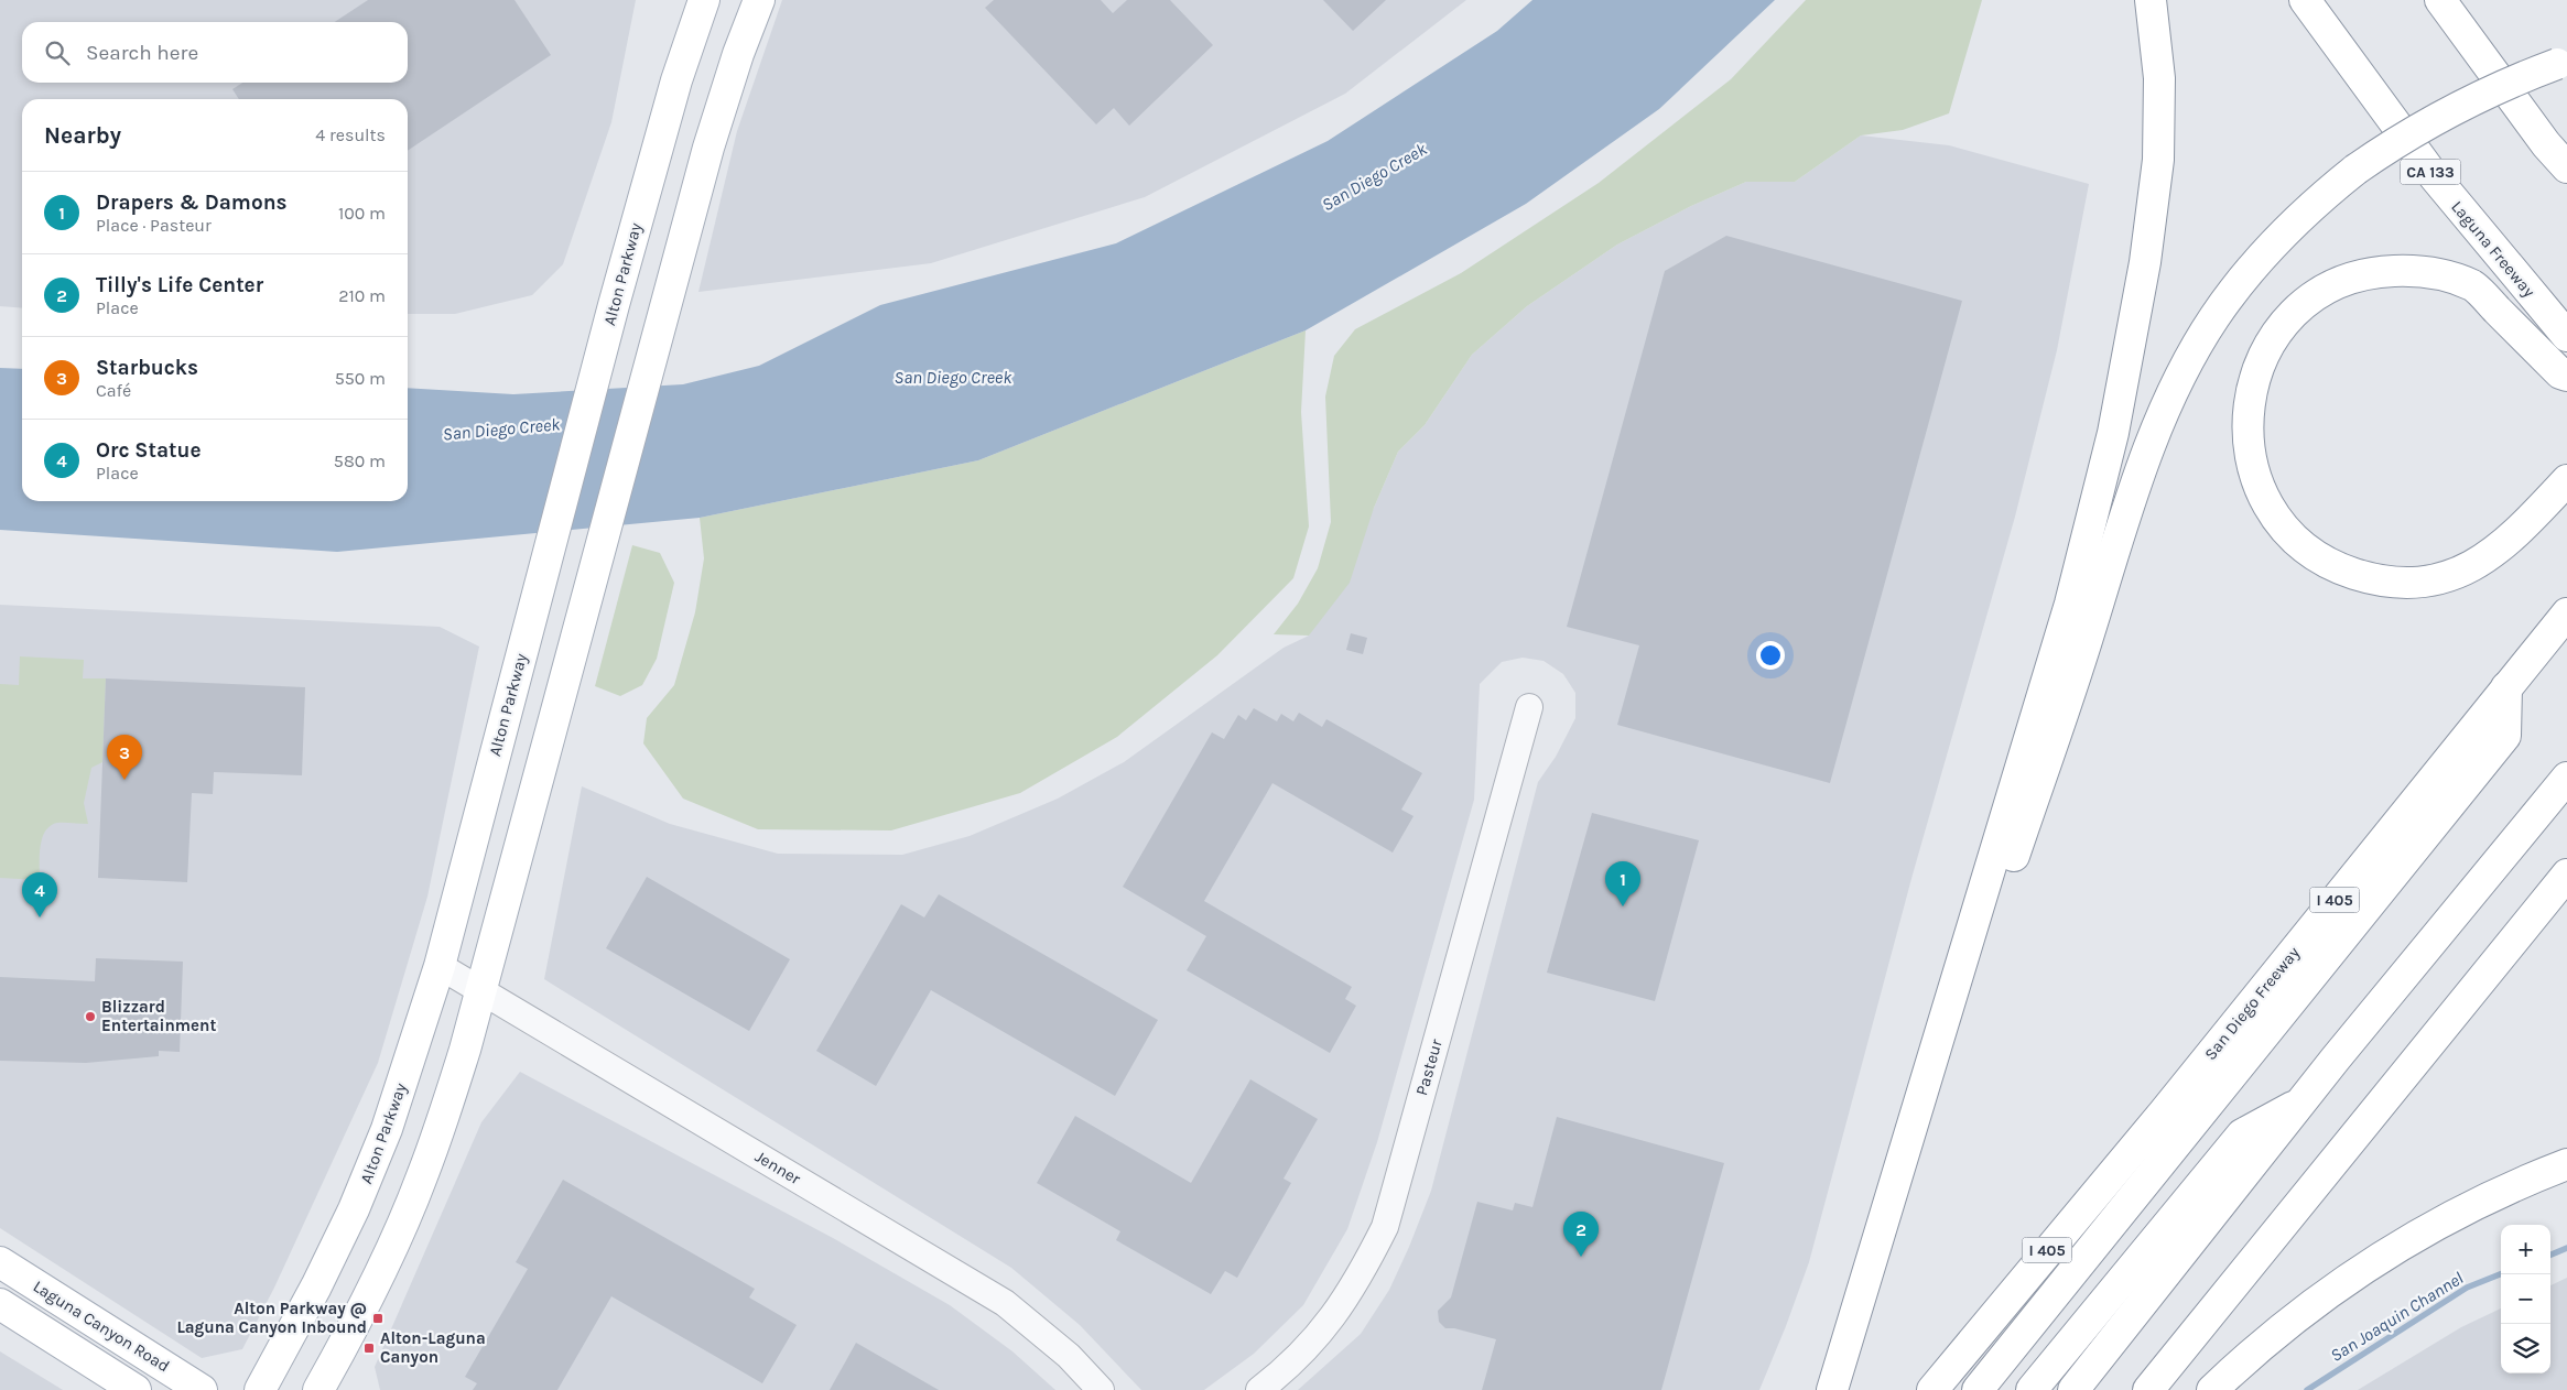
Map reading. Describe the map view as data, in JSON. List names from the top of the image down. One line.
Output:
{"streets":{"main road":["CA 133","Laguna Freeway","Alton Parkway","I 405","San Diego Freeway","Laguna Canyon Road"],"street":["Pasteur","Jenner"]},"crossings":[["Alton Parkway","Jenner"]],"water":["San Diego Creek","San Joaquin Channel"],"places":{"other":["Blizzard Entertainment"],"transit":["Alton Parkway @ Laguna Canyon Inbound","Alton-Laguna Canyon"]},"page":{"search":"Search here","heading":["Nearby","4 results"],"list":[{"mark":"1","name":"Drapers & Damons","note":"Place · Pasteur","value":"100 m"},{"mark":"2","name":"Tilly's Life Center","note":"Place","value":"210 m"},{"mark":"3","name":"Starbucks","note":"Café","value":"550 m"},{"mark":"4","name":"Orc Statue","note":"Place","value":"580 m"}],"pins":["3","1","4","2"],"map_buttons":["+","−"]}}
